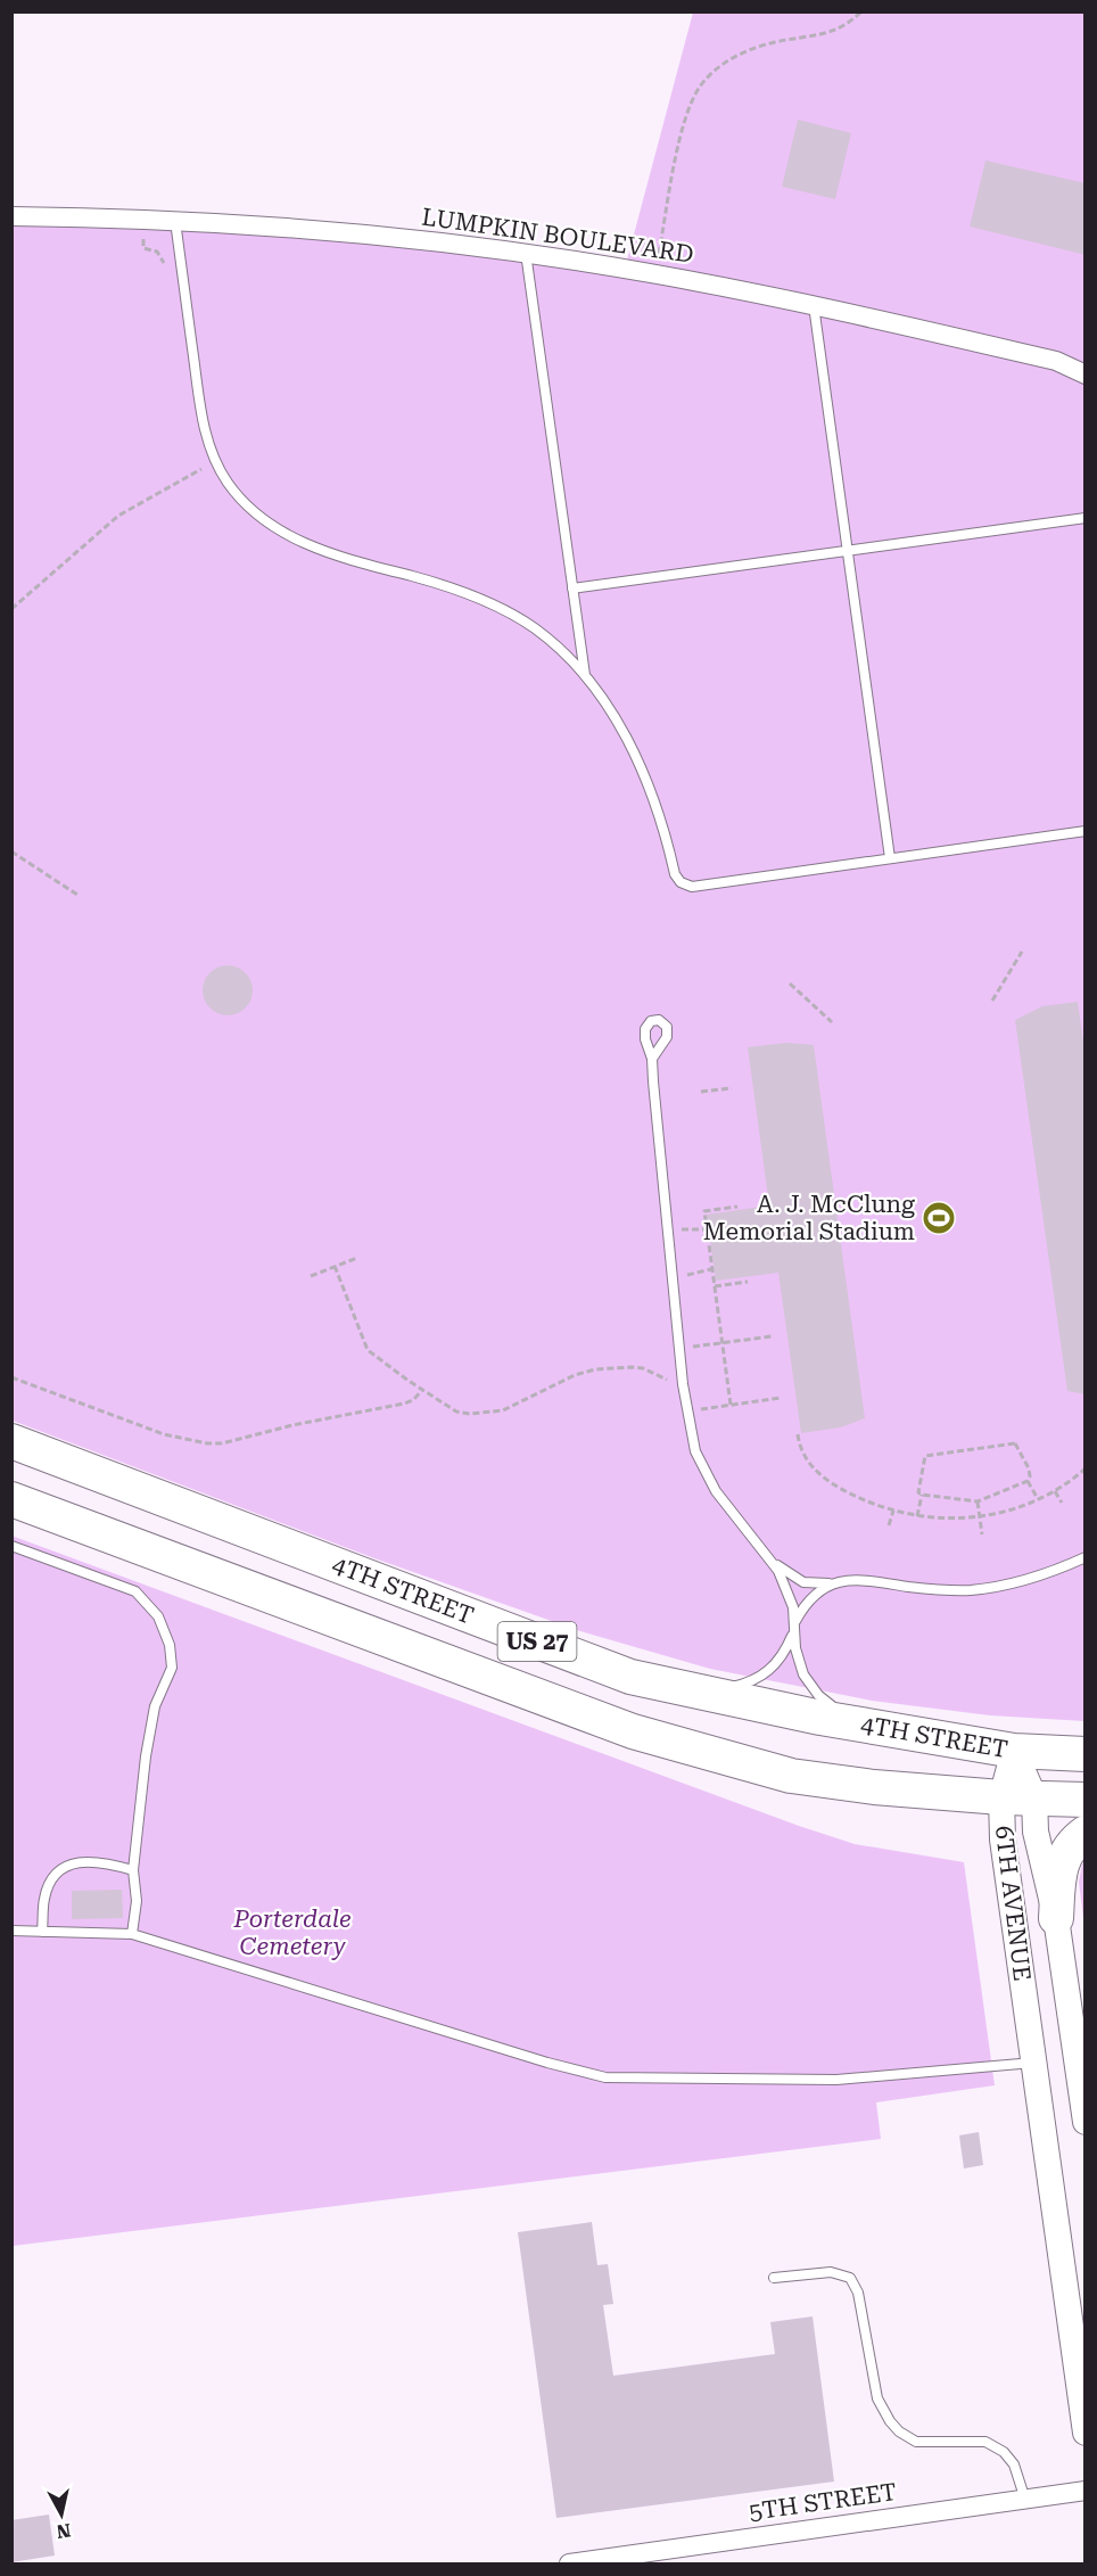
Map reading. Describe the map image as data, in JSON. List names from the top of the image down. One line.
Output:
{"streets":{"highway":["4TH STREET","US 27"],"main road":["6TH AVENUE"],"street":["LUMPKIN BOULEVARD","5TH STREET"]},"crossings":[["4TH STREET","6TH AVENUE"]],"parks":["Porterdale Cemetery"],"places":{"sports":["A. J. McClung Memorial Stadium"]},"north":"bottom"}
